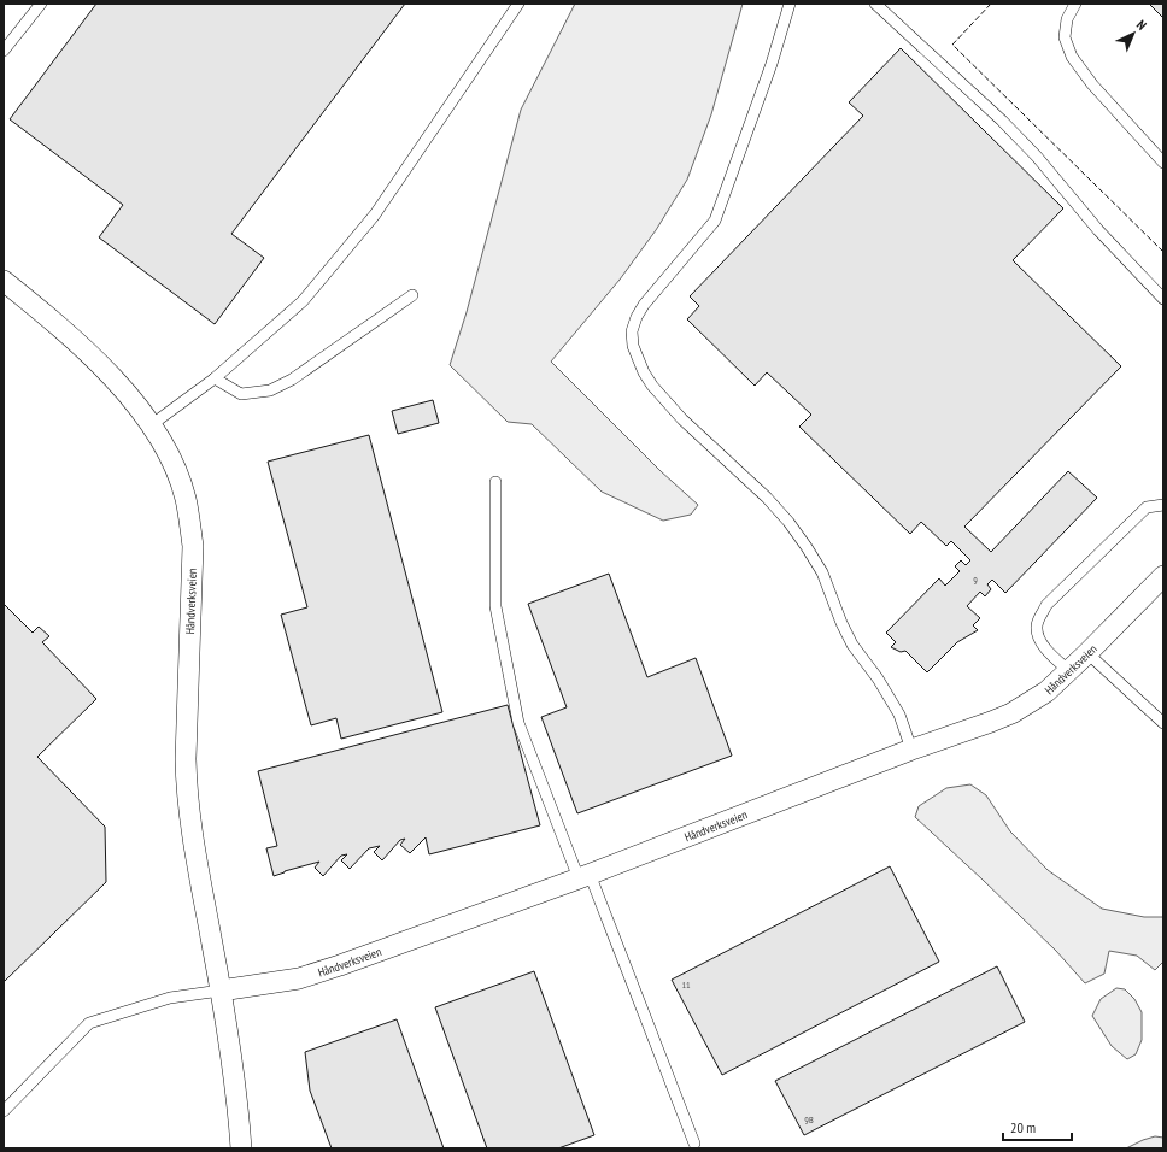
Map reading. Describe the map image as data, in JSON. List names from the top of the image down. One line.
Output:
{"streets":{"street":["Håndverksveien"]},"house_numbers":["9","11","9B"],"scale_bar":"20 m","north":"top right"}
